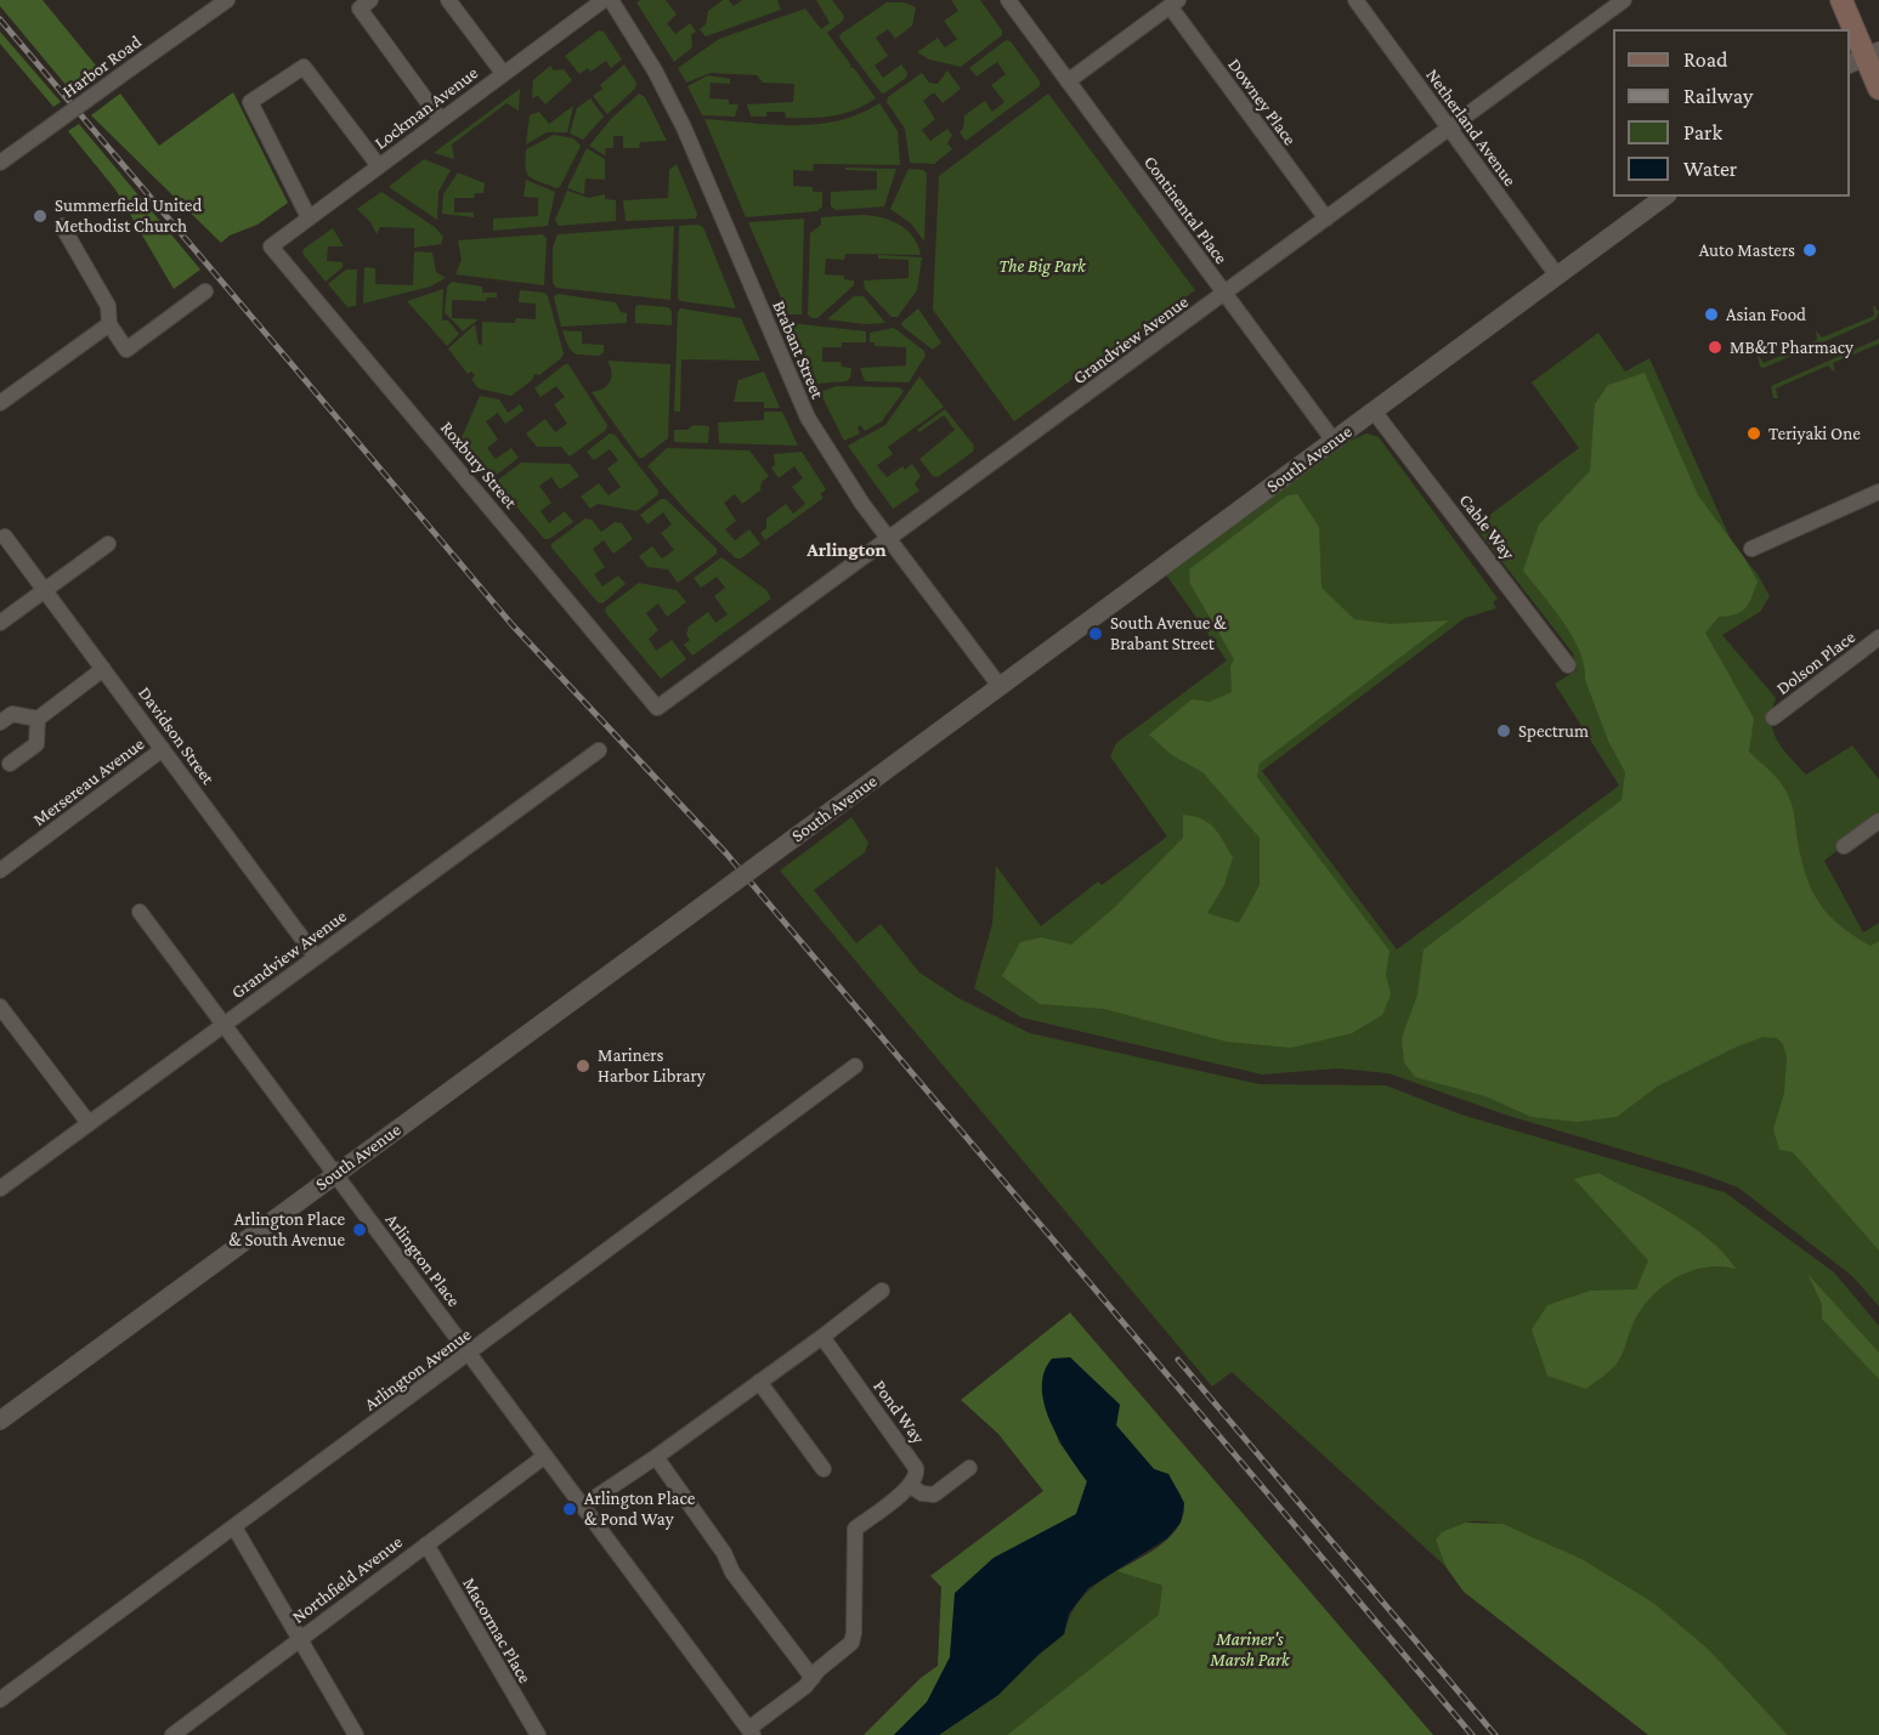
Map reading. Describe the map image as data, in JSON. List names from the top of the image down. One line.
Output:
{"streets":{"street":["Harbor Road","Downey Place","Lockman Avenue","Netherland Avenue","Continental Place","Grandview Avenue","Brabant Street","South Avenue","Roxbury Street","Cable Way","Dolson Place","Davidson Street","Mersereau Avenue","Arlington Place","Arlington Avenue","Pond Way","Northfield Avenue","Macormac Place"]},"crossings":[["Downey Place","Grandview Avenue"],["Lockman Avenue","Roxbury Street"],["Netherland Avenue","Grandview Avenue"],["Netherland Avenue","South Avenue"],["Continental Place","Grandview Avenue"],["Continental Place","South Avenue"],["Grandview Avenue","Brabant Street"],["Grandview Avenue","Roxbury Street"],["Grandview Avenue","Davidson Street"],["Grandview Avenue","Arlington Place"],["Brabant Street","South Avenue"],["South Avenue","Cable Way"],["South Avenue","Arlington Place"],["Davidson Street","Mersereau Avenue"],["Arlington Place","Arlington Avenue"],["Arlington Place","Northfield Avenue"],["Northfield Avenue","Macormac Place"]],"districts":["Arlington"],"parks":["The Big Park","Mariner's Marsh Park"],"places":["Summerfield United Methodist Church","Auto Masters","Asian Food","MB&T Pharmacy","Teriyaki One","South Avenue & Brabant Street","Spectrum","Mariners Harbor Library","Arlington Place & South Avenue","Arlington Place & Pond Way"],"legend":["Road","Railway","Park","Water"]}
